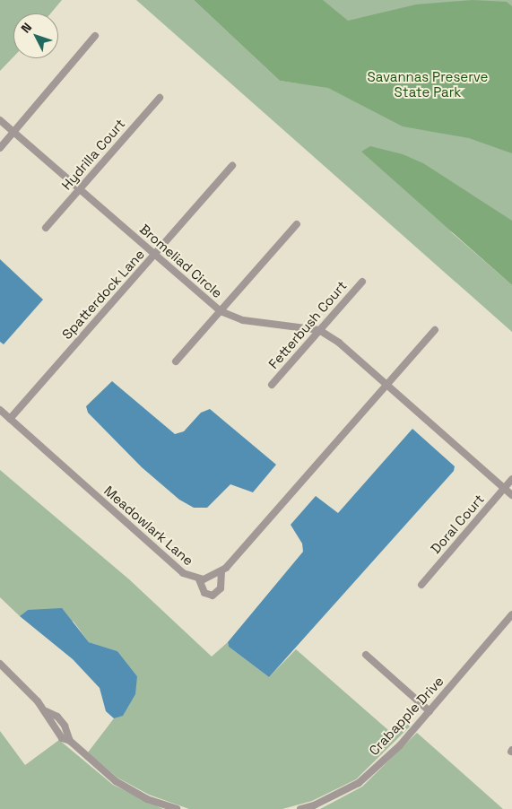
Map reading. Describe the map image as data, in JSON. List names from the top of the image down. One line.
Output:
{"streets":{"street":["Hydrilla Court","Bromeliad Circle","Spatterdock Lane","Fetterbush Court","Doral Court","Meadowlark Lane","Crabapple Drive"]},"crossings":[["Hydrilla Court","Bromeliad Circle"],["Bromeliad Circle","Spatterdock Lane"],["Bromeliad Circle","Fetterbush Court"],["Bromeliad Circle","Doral Court"],["Spatterdock Lane","Meadowlark Lane"]],"parks":["Savannas Preserve State Park"],"north":"top left"}
